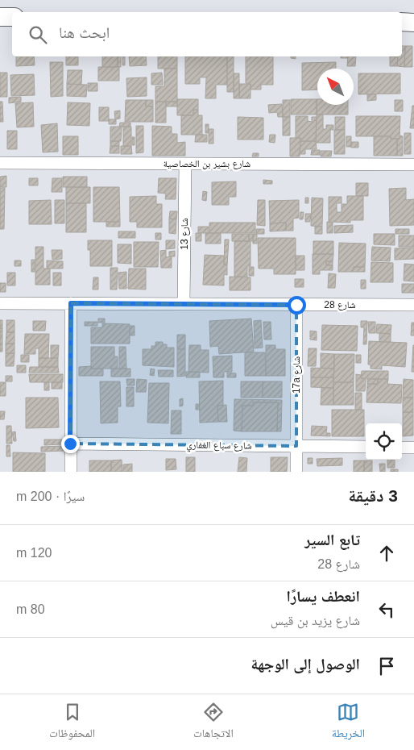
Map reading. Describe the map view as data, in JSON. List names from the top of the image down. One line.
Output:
{"streets":{"street":["شارع بشير بن الخصاصية","شارع 13","شارع 28","17a شارع","شارع سباع الغفاري"]},"crossings":[["شارع بشير بن الخصاصية","شارع 13"],["شارع 13","شارع 28"],["شارع 28","17a شارع"],["17a شارع","شارع سباع الغفاري"]],"north":"top left","page":{"search":"ابحث هنا","heading":["3 دقيقة","سيرًا · 200 m"],"list":[["تابع السير","شارع 28","120 m"],["انعطف يسارًا","شارع يزيد بن قيس","80 m"],"الوصول إلى الوجهة"],"nav":["الخريطة","الاتجاهات","المحفوظات"]}}
